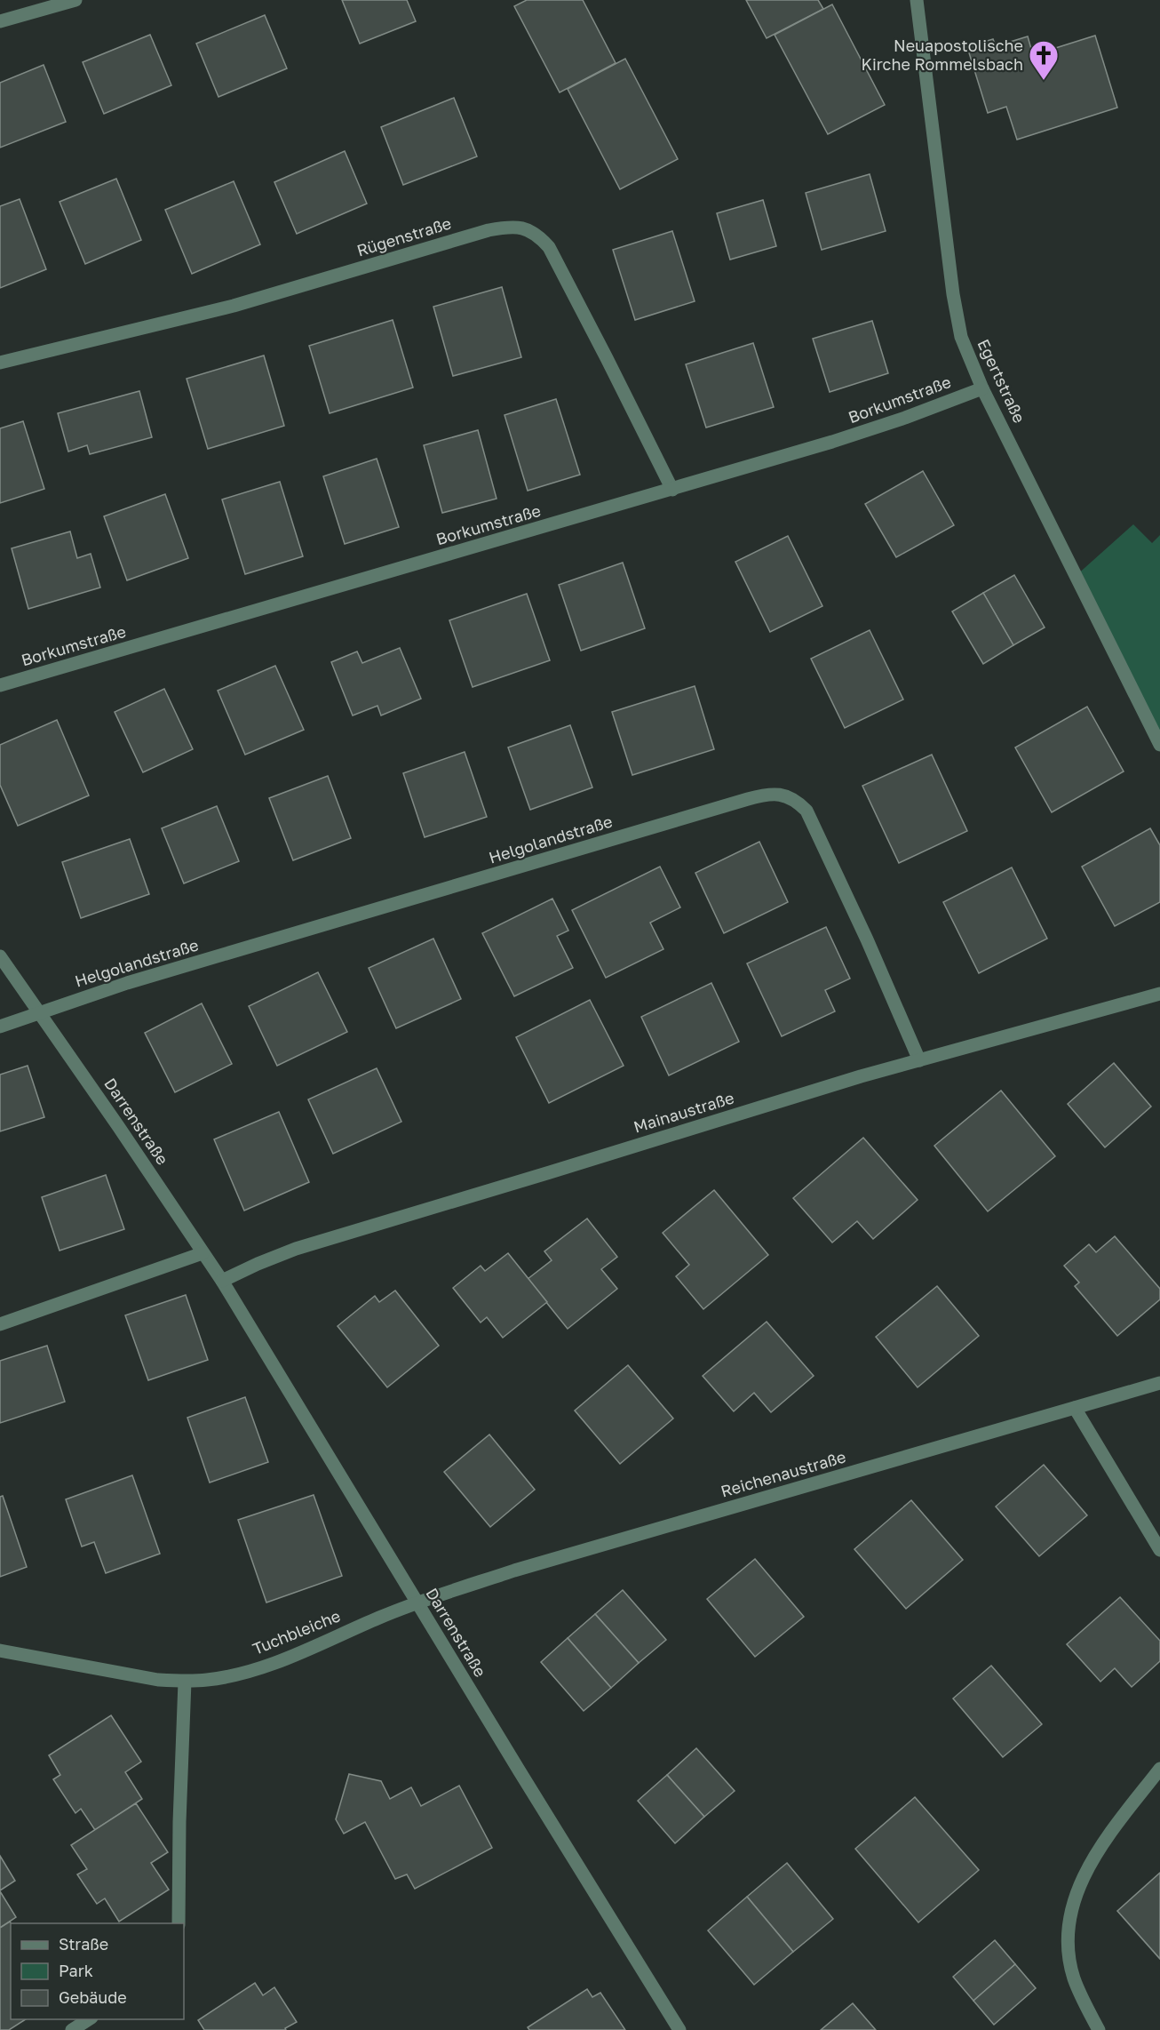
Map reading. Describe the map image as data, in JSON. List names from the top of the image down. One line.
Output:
{"streets":{"street":["Rügenstraße","Egertstraße","Borkumstraße","Helgolandstraße","Mainaustraße","Darrenstraße","Reichenaustraße","Tuchbleiche"]},"crossings":[["Rügenstraße","Borkumstraße"],["Egertstraße","Borkumstraße"],["Helgolandstraße","Mainaustraße"],["Helgolandstraße","Darrenstraße"],["Mainaustraße","Darrenstraße"],["Darrenstraße","Reichenaustraße"],["Darrenstraße","Tuchbleiche"],["Reichenaustraße","Tuchbleiche"]],"places":{"church":["Neuapostolische Kirche Rommelsbach"]},"legend":["Straße","Park","Gebäude"]}
